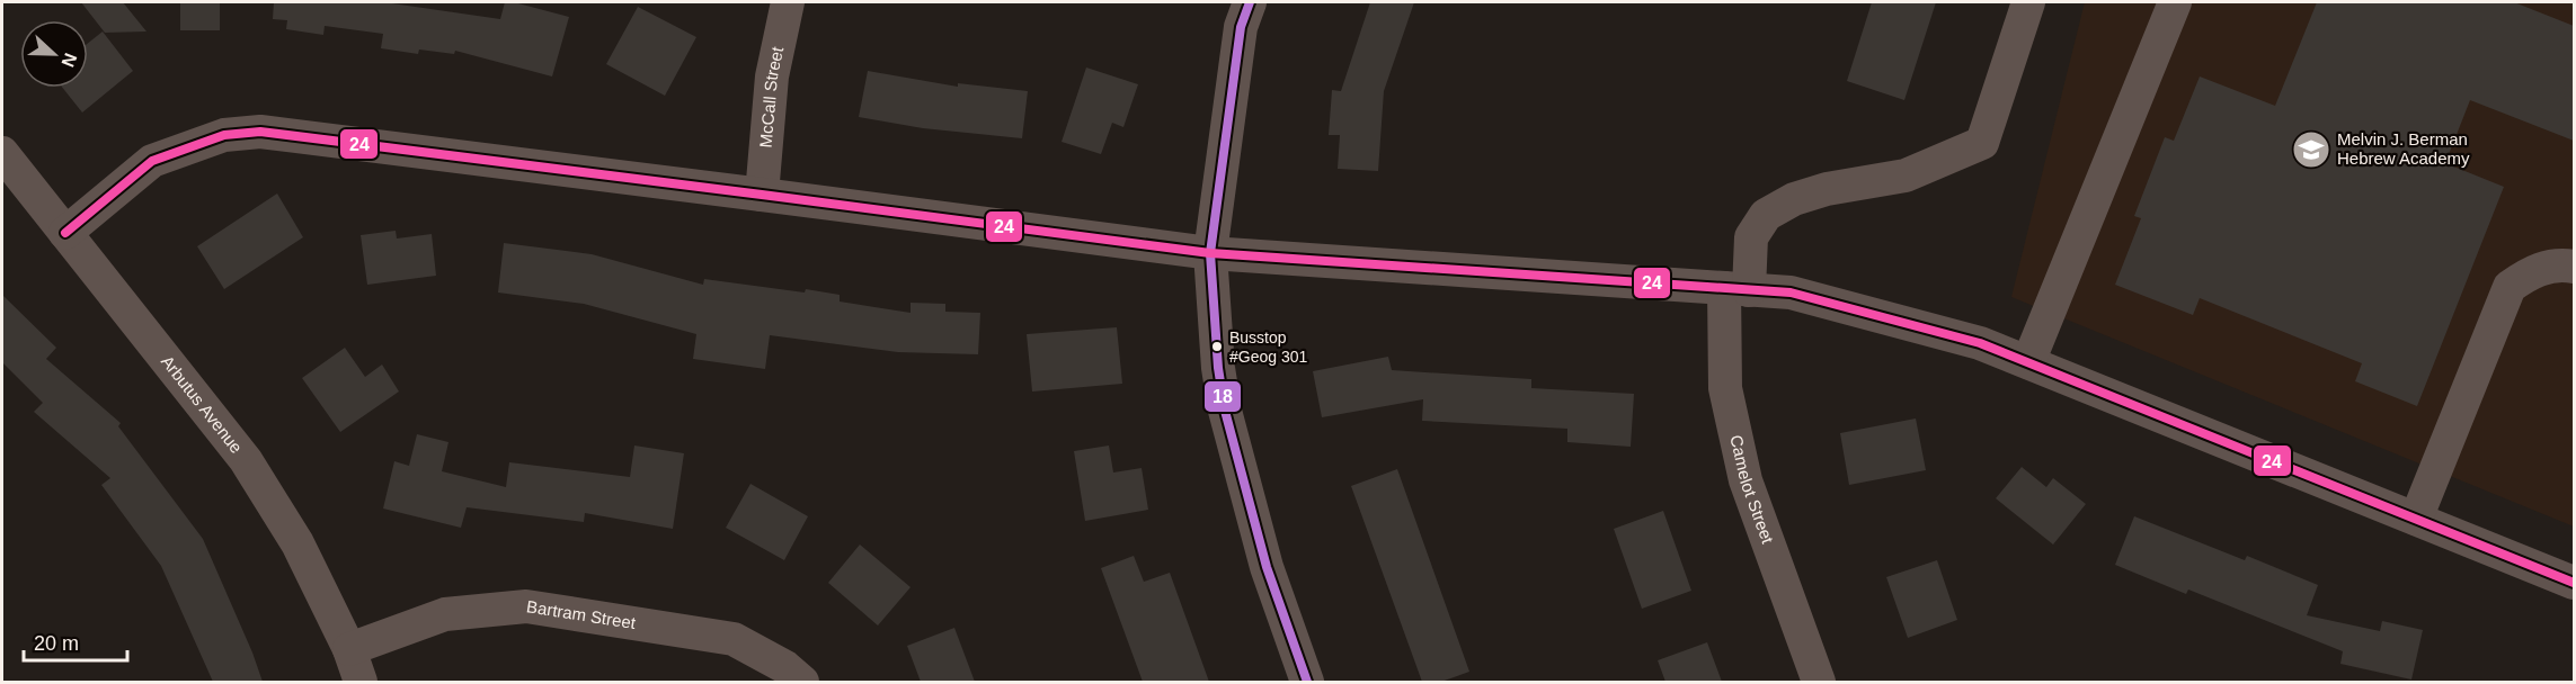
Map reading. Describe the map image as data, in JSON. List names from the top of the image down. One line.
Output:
{"streets":{"street":["McCall Street","Arbutus Avenue","Camelot Street","Bartram Street"]},"crossings":[["Arbutus Avenue","Bartram Street"]],"places":{"school or university":["Melvin J. Berman Hebrew Academy"],"other":["Busstop #Geog 301"]},"lines":["transit line 18","transit line 24"],"scale_bar":"20 m","north":"right"}
